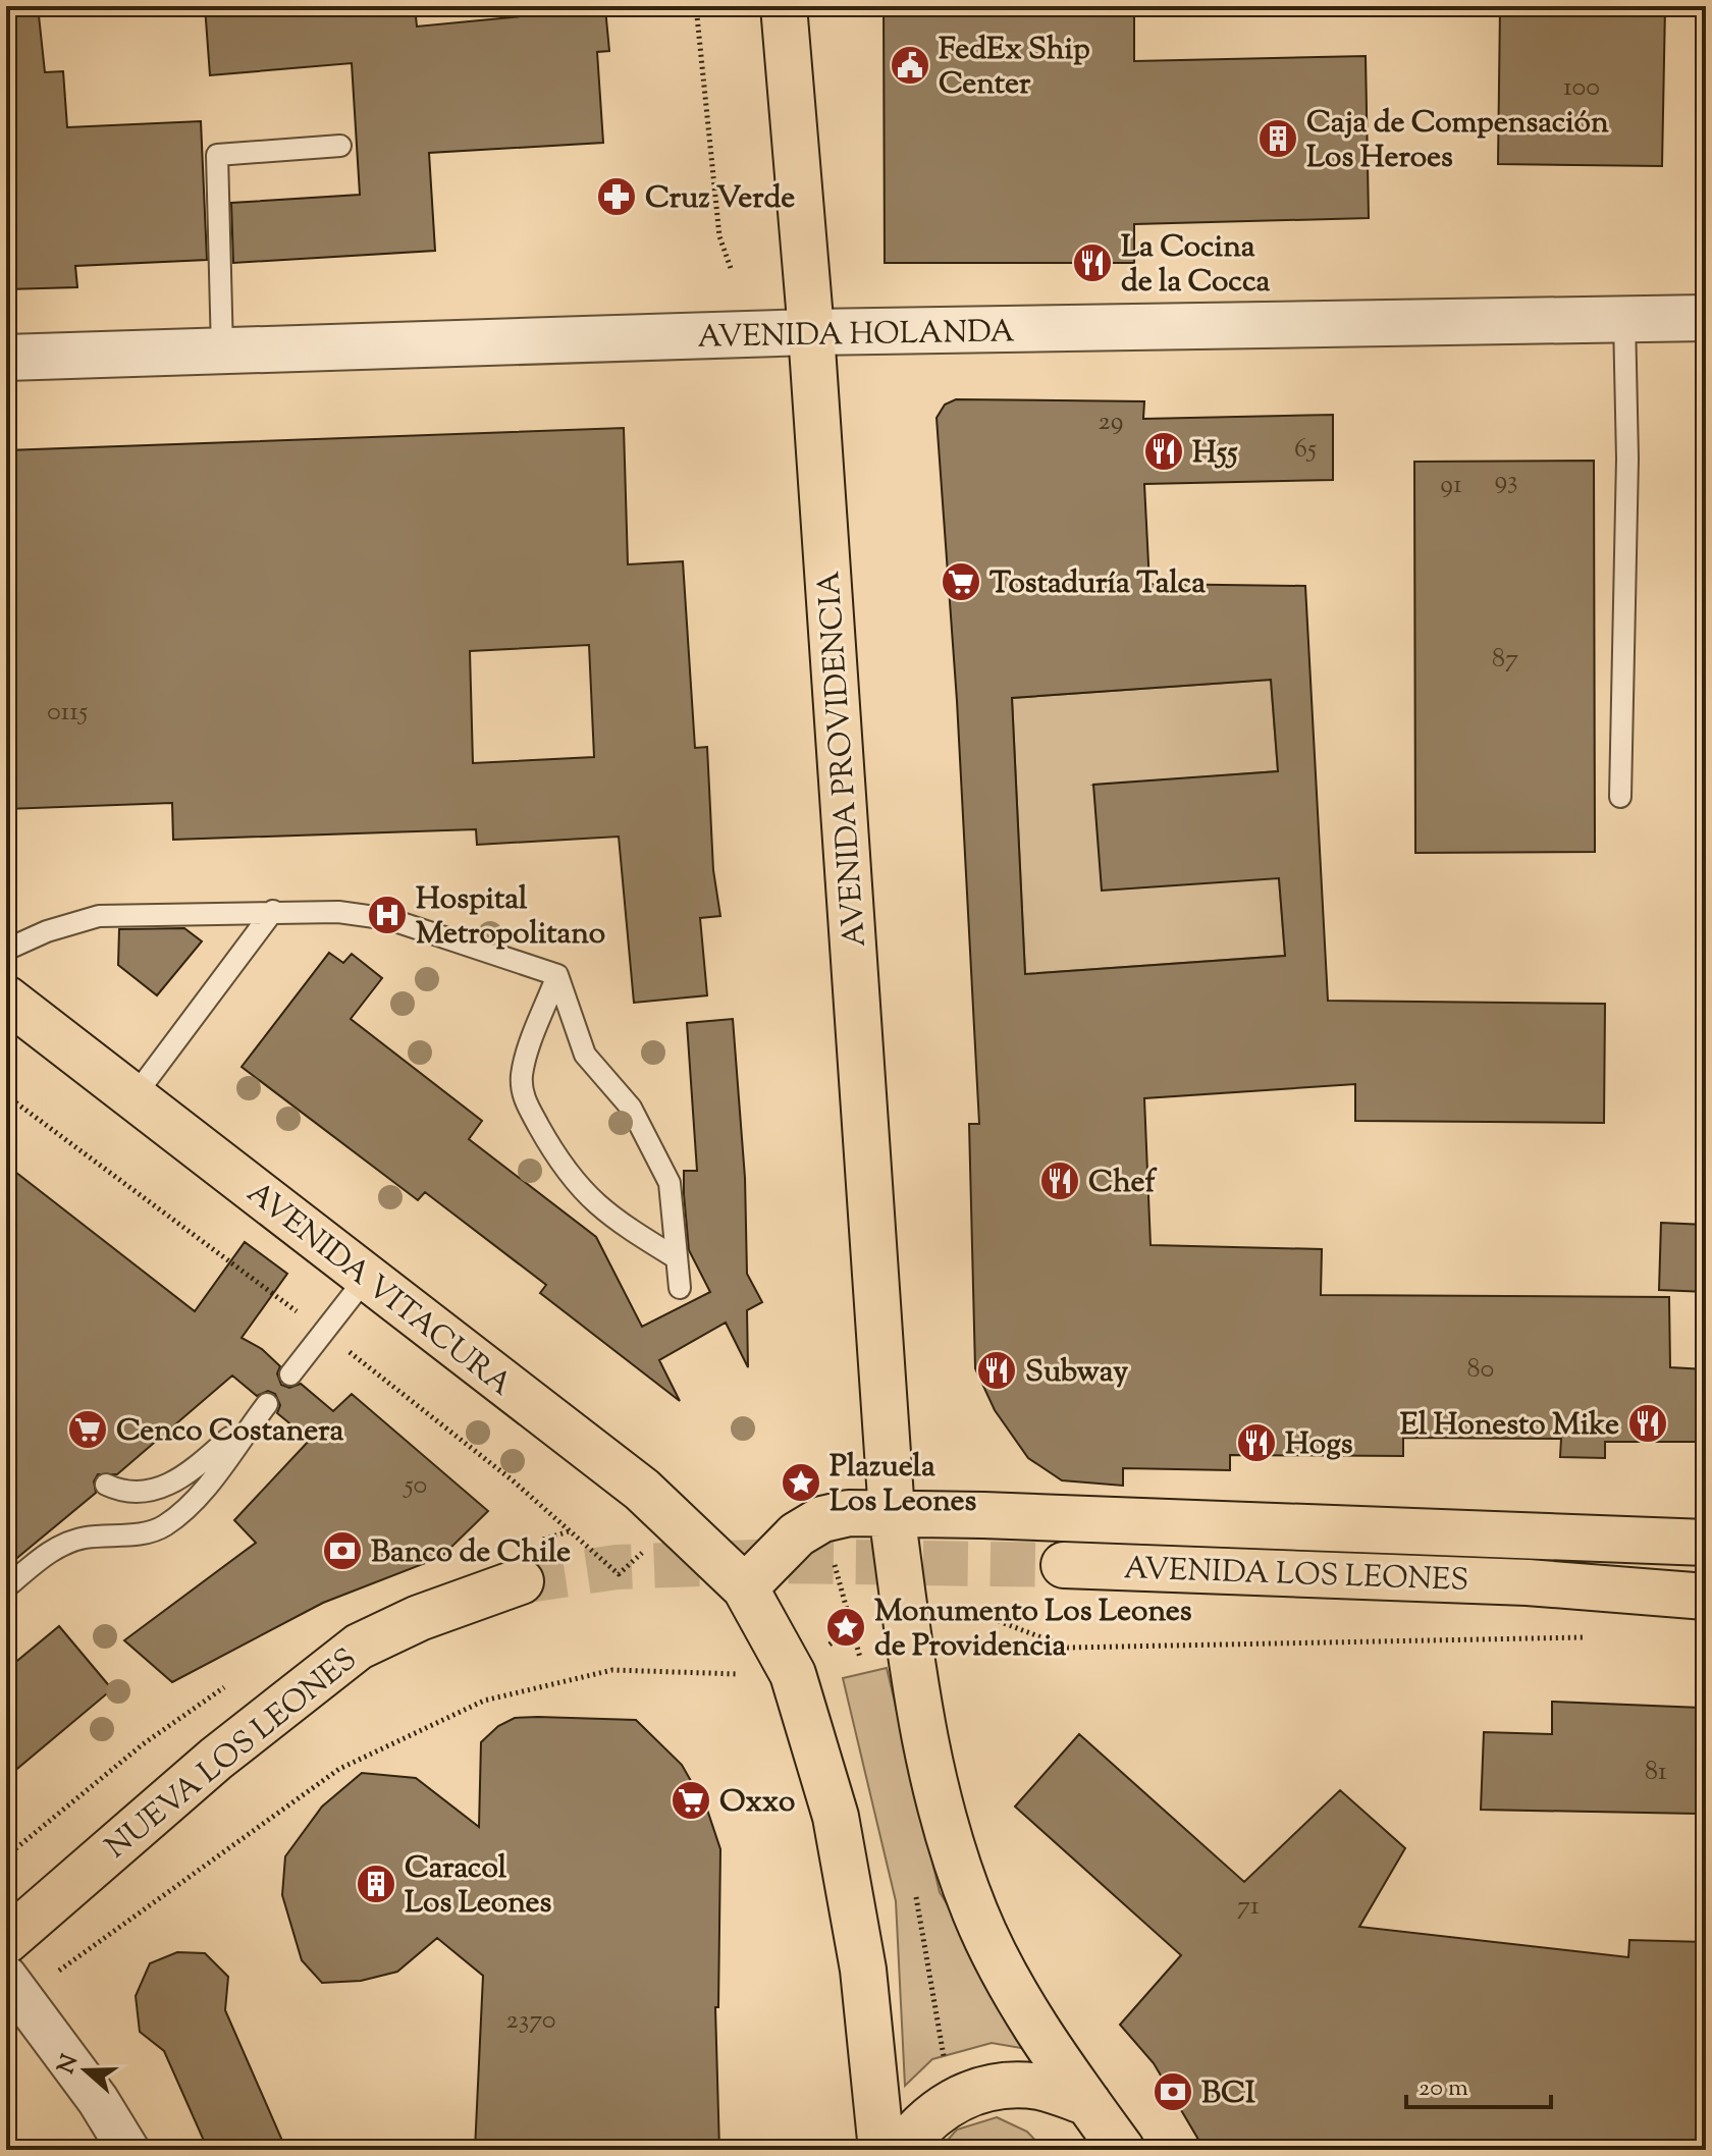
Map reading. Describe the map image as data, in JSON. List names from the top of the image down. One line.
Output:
{"streets":{"main road":["AVENIDA PROVIDENCIA","AVENIDA VITACURA","AVENIDA LOS LEONES","NUEVA LOS LEONES"],"street":["AVENIDA HOLANDA"]},"crossings":[["AVENIDA HOLANDA","AVENIDA PROVIDENCIA"]],"places":{"public building":["FedEx Ship Center"],"building":["Caja de Compensación Los Heroes","Caracol Los Leones"],"pharmacy":["Cruz Verde"],"restaurant":["La Cocina de la Cocca","H55","Chef","Subway","El Honesto Mike","Hogs"],"supermarket":["Tostaduría Talca","Cenco Costanera","Oxxo"],"hospital":["Hospital Metropolitano"],"place":["Plazuela Los Leones","Monumento Los Leones de Providencia"],"bank":["Banco de Chile","BCI"]},"house_numbers":["100","29","65","93","91","87","0115","80","50","81","71","2370"],"scale_bar":"20 m","north":"left"}
